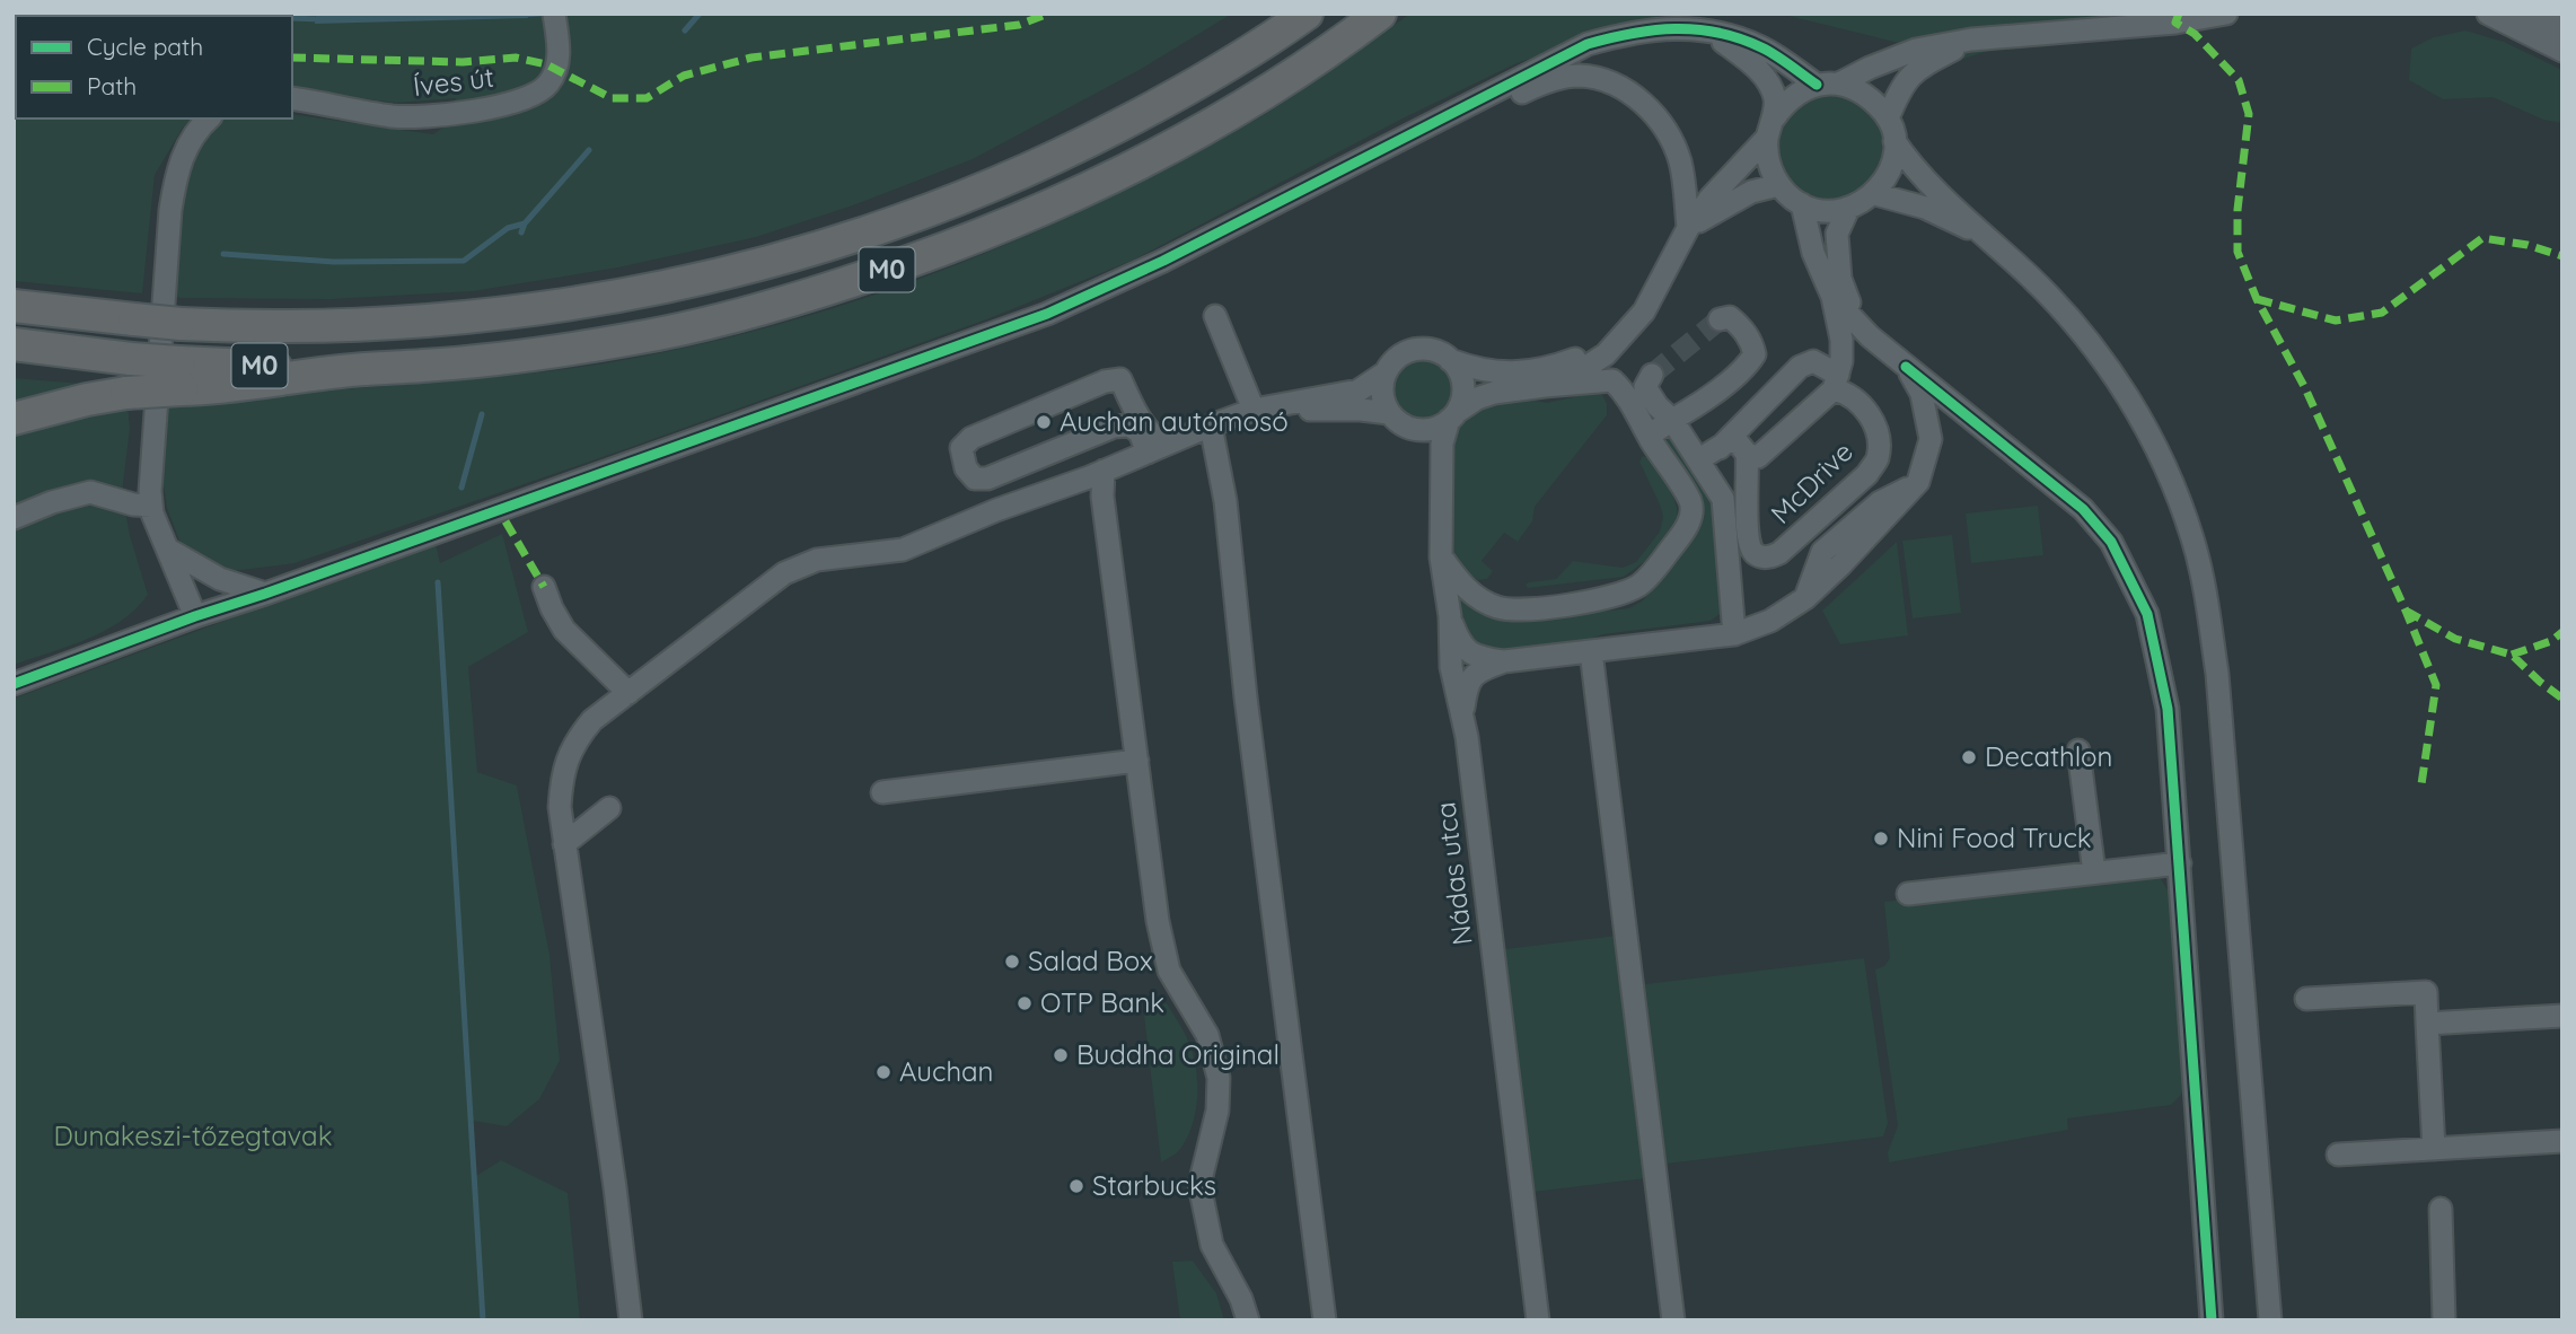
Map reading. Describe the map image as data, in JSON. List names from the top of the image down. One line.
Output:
{"streets":{"highway":["M0"],"street":["Íves út","McDrive","Nádas utca"]},"parks":["Dunakeszi-tőzegtavak"],"places":["Auchan autómosó","Decathlon","Nini Food Truck","Salad Box","OTP Bank","Buddha Original","Auchan","Starbucks"],"legend":["Cycle path","Path"]}
